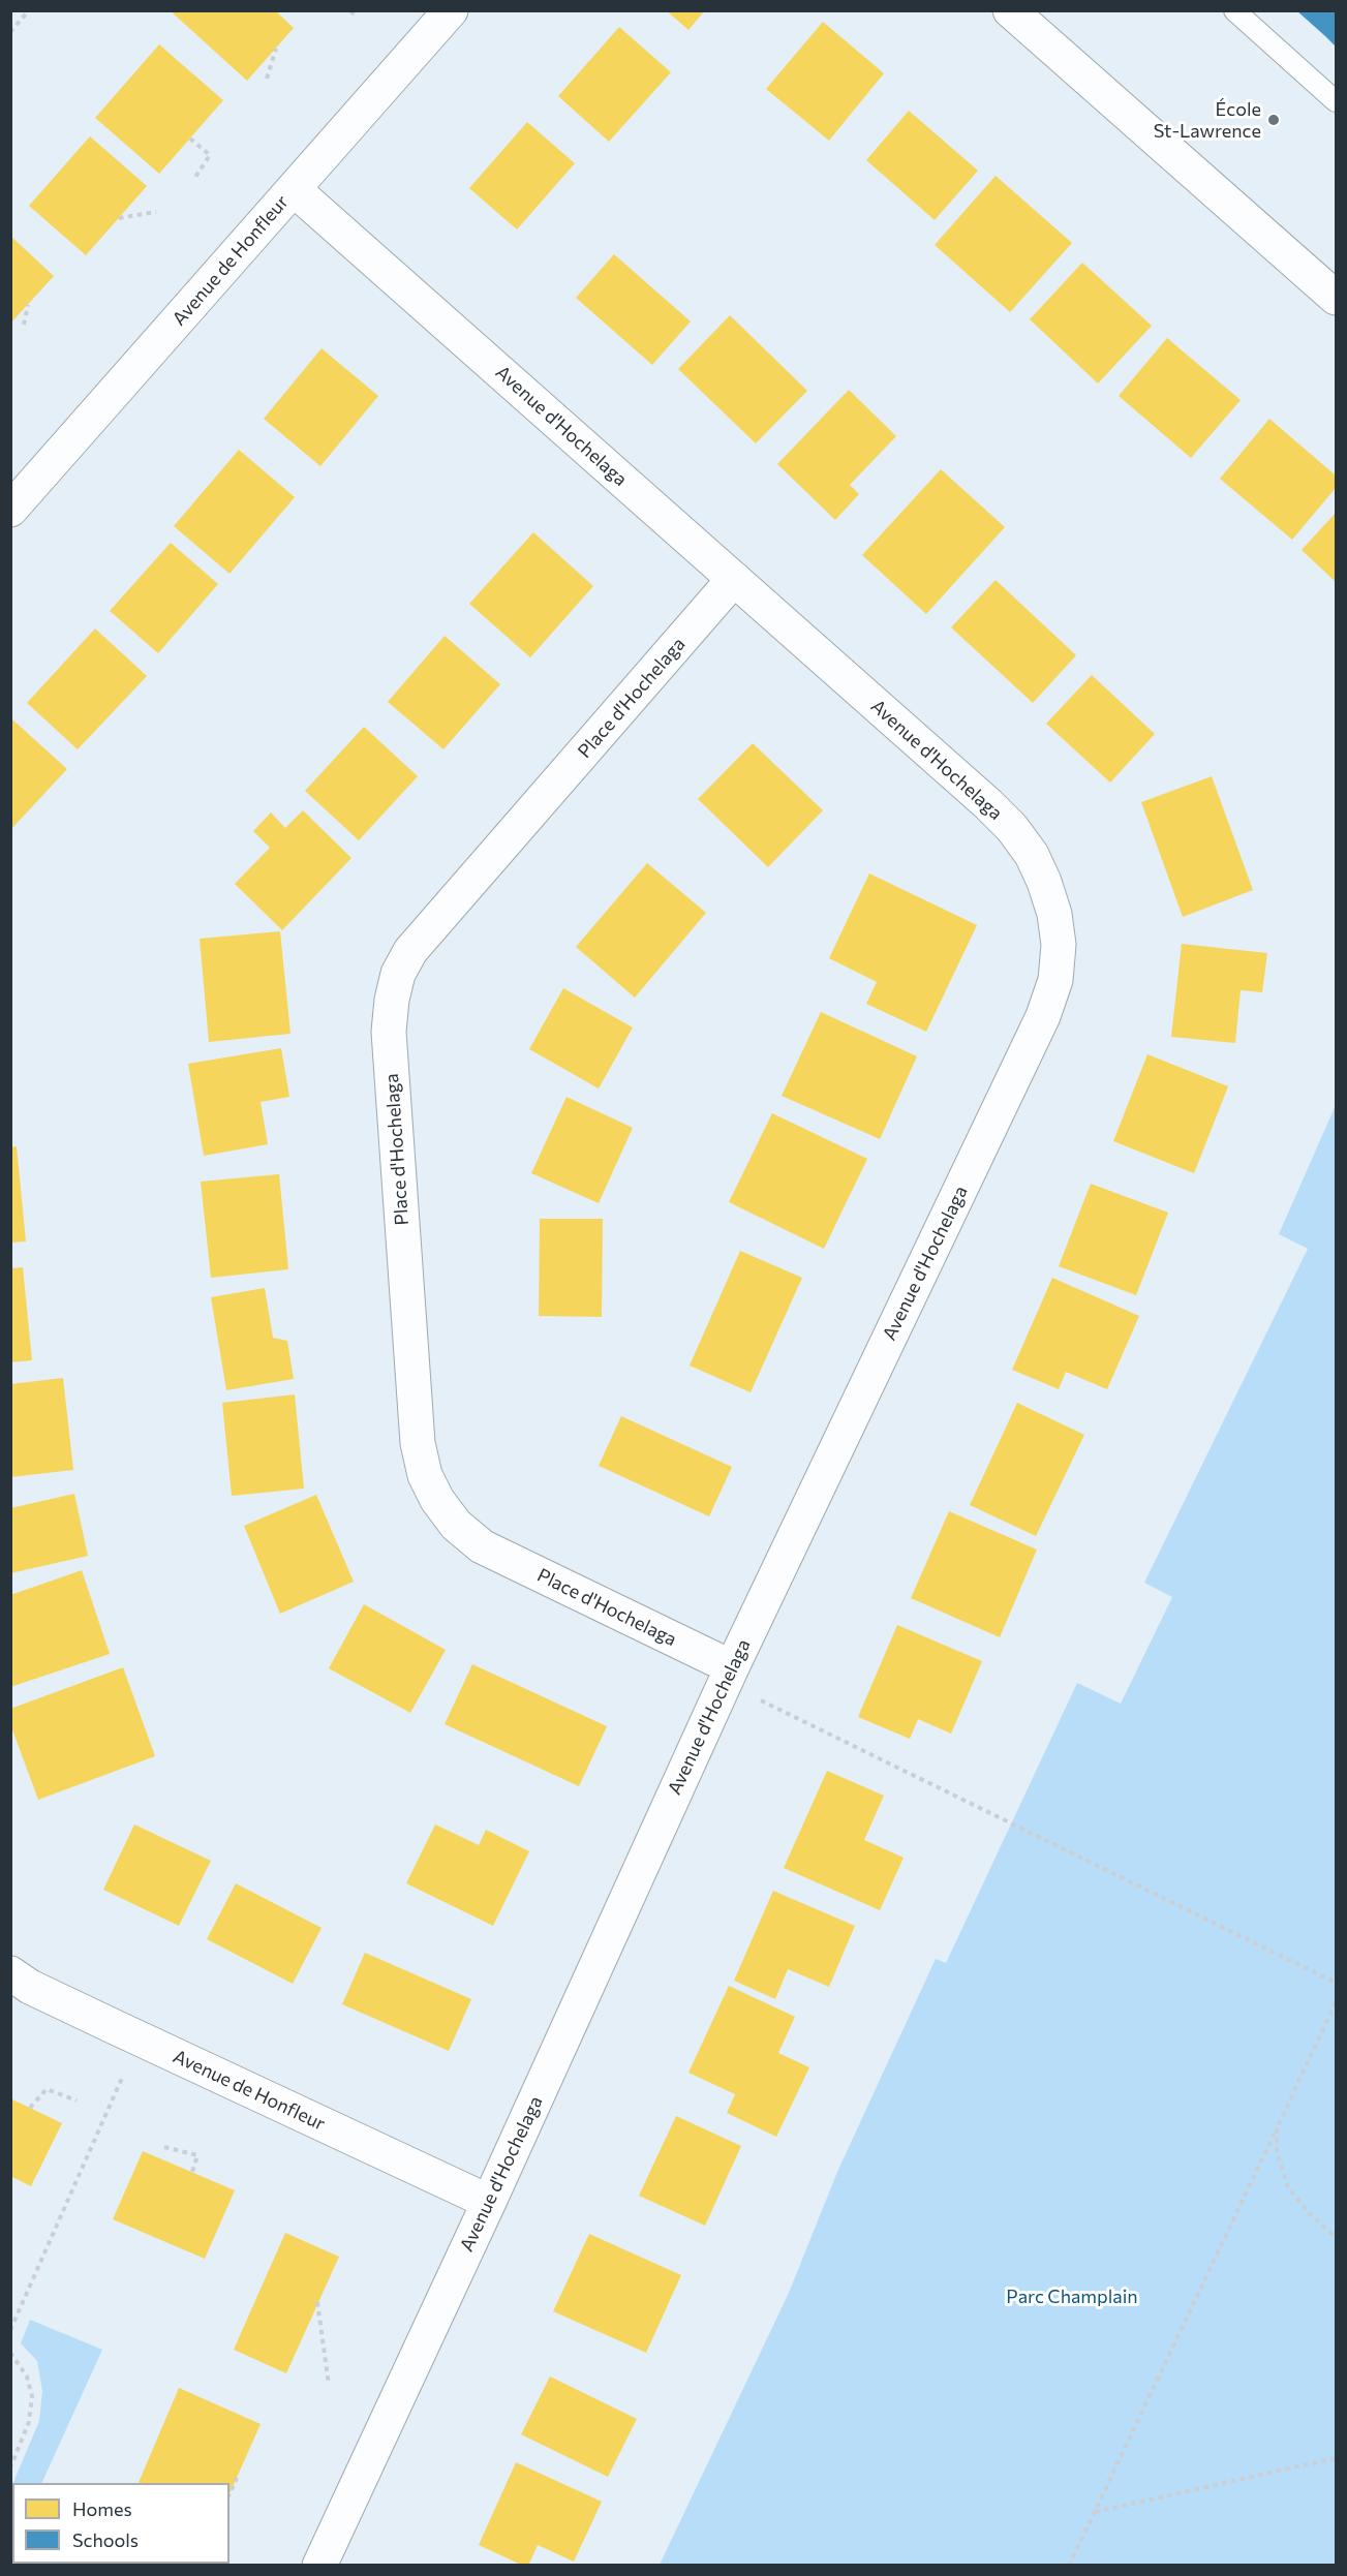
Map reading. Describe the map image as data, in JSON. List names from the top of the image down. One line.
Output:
{"streets":{"street":["Avenue de Honfleur","Avenue d'Hochelaga","Place d'Hochelaga"]},"crossings":[["Avenue de Honfleur","Avenue d'Hochelaga"],["Avenue d'Hochelaga","Place d'Hochelaga"]],"parks":["Parc Champlain"],"places":["École St-Lawrence"],"legend":["Homes","Schools"]}
